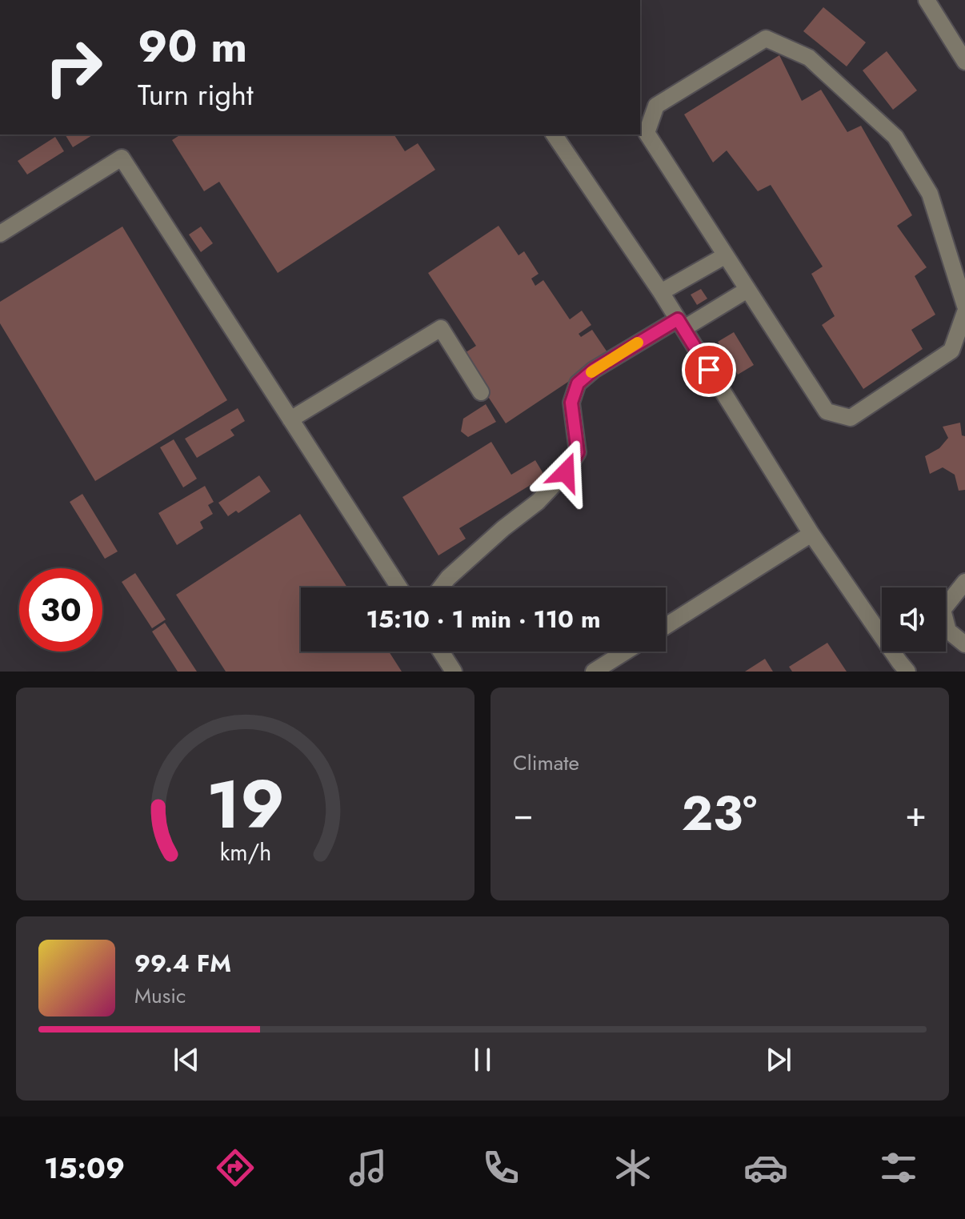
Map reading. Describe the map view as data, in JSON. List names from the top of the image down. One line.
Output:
{"page":{"turn":["90 m","Turn right"],"limit":"30","trip":"15:10 · 1 min · 110 m","tile":"Climate","heat":["−","23°","+"],"song":["99.4 FM","Music"],"tabs":"15:09","gauge":["19","km/h"]}}
